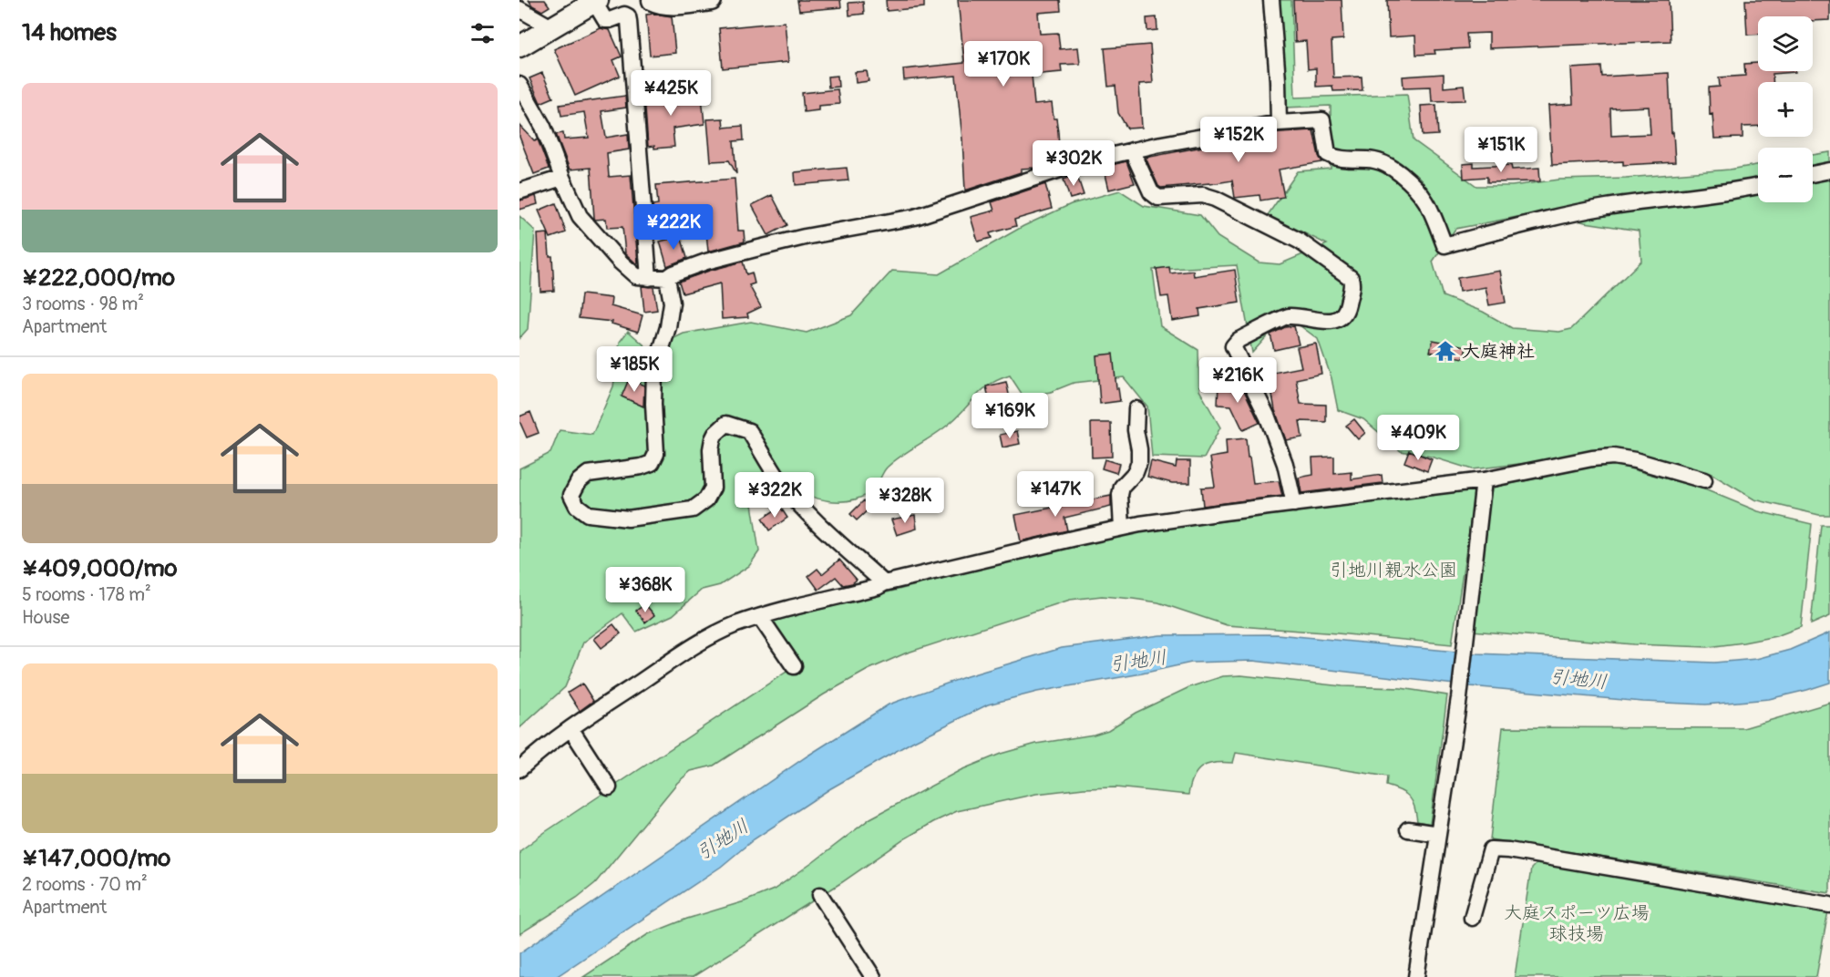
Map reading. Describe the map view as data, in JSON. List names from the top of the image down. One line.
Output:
{"water":["引地川"],"parks":["引地川親水公園","大庭スポーツ広場 球技場"],"places":{"temple":["大庭神社"]},"page":{"heading":"14 homes","map_buttons":["+","−"],"price":["¥170K","¥425K","¥152K","¥151K","¥302K","¥222K","¥185K","¥216K","¥169K","¥409K","¥147K","¥322K","¥328K","¥368K"],"list":[{"name":"¥222,000/mo","note":"3 rooms · 98 m² · Apartment"},{"name":"¥409,000/mo","note":"5 rooms · 178 m² · House"},{"name":"¥147,000/mo","note":"2 rooms · 70 m² · Apartment"}]}}
